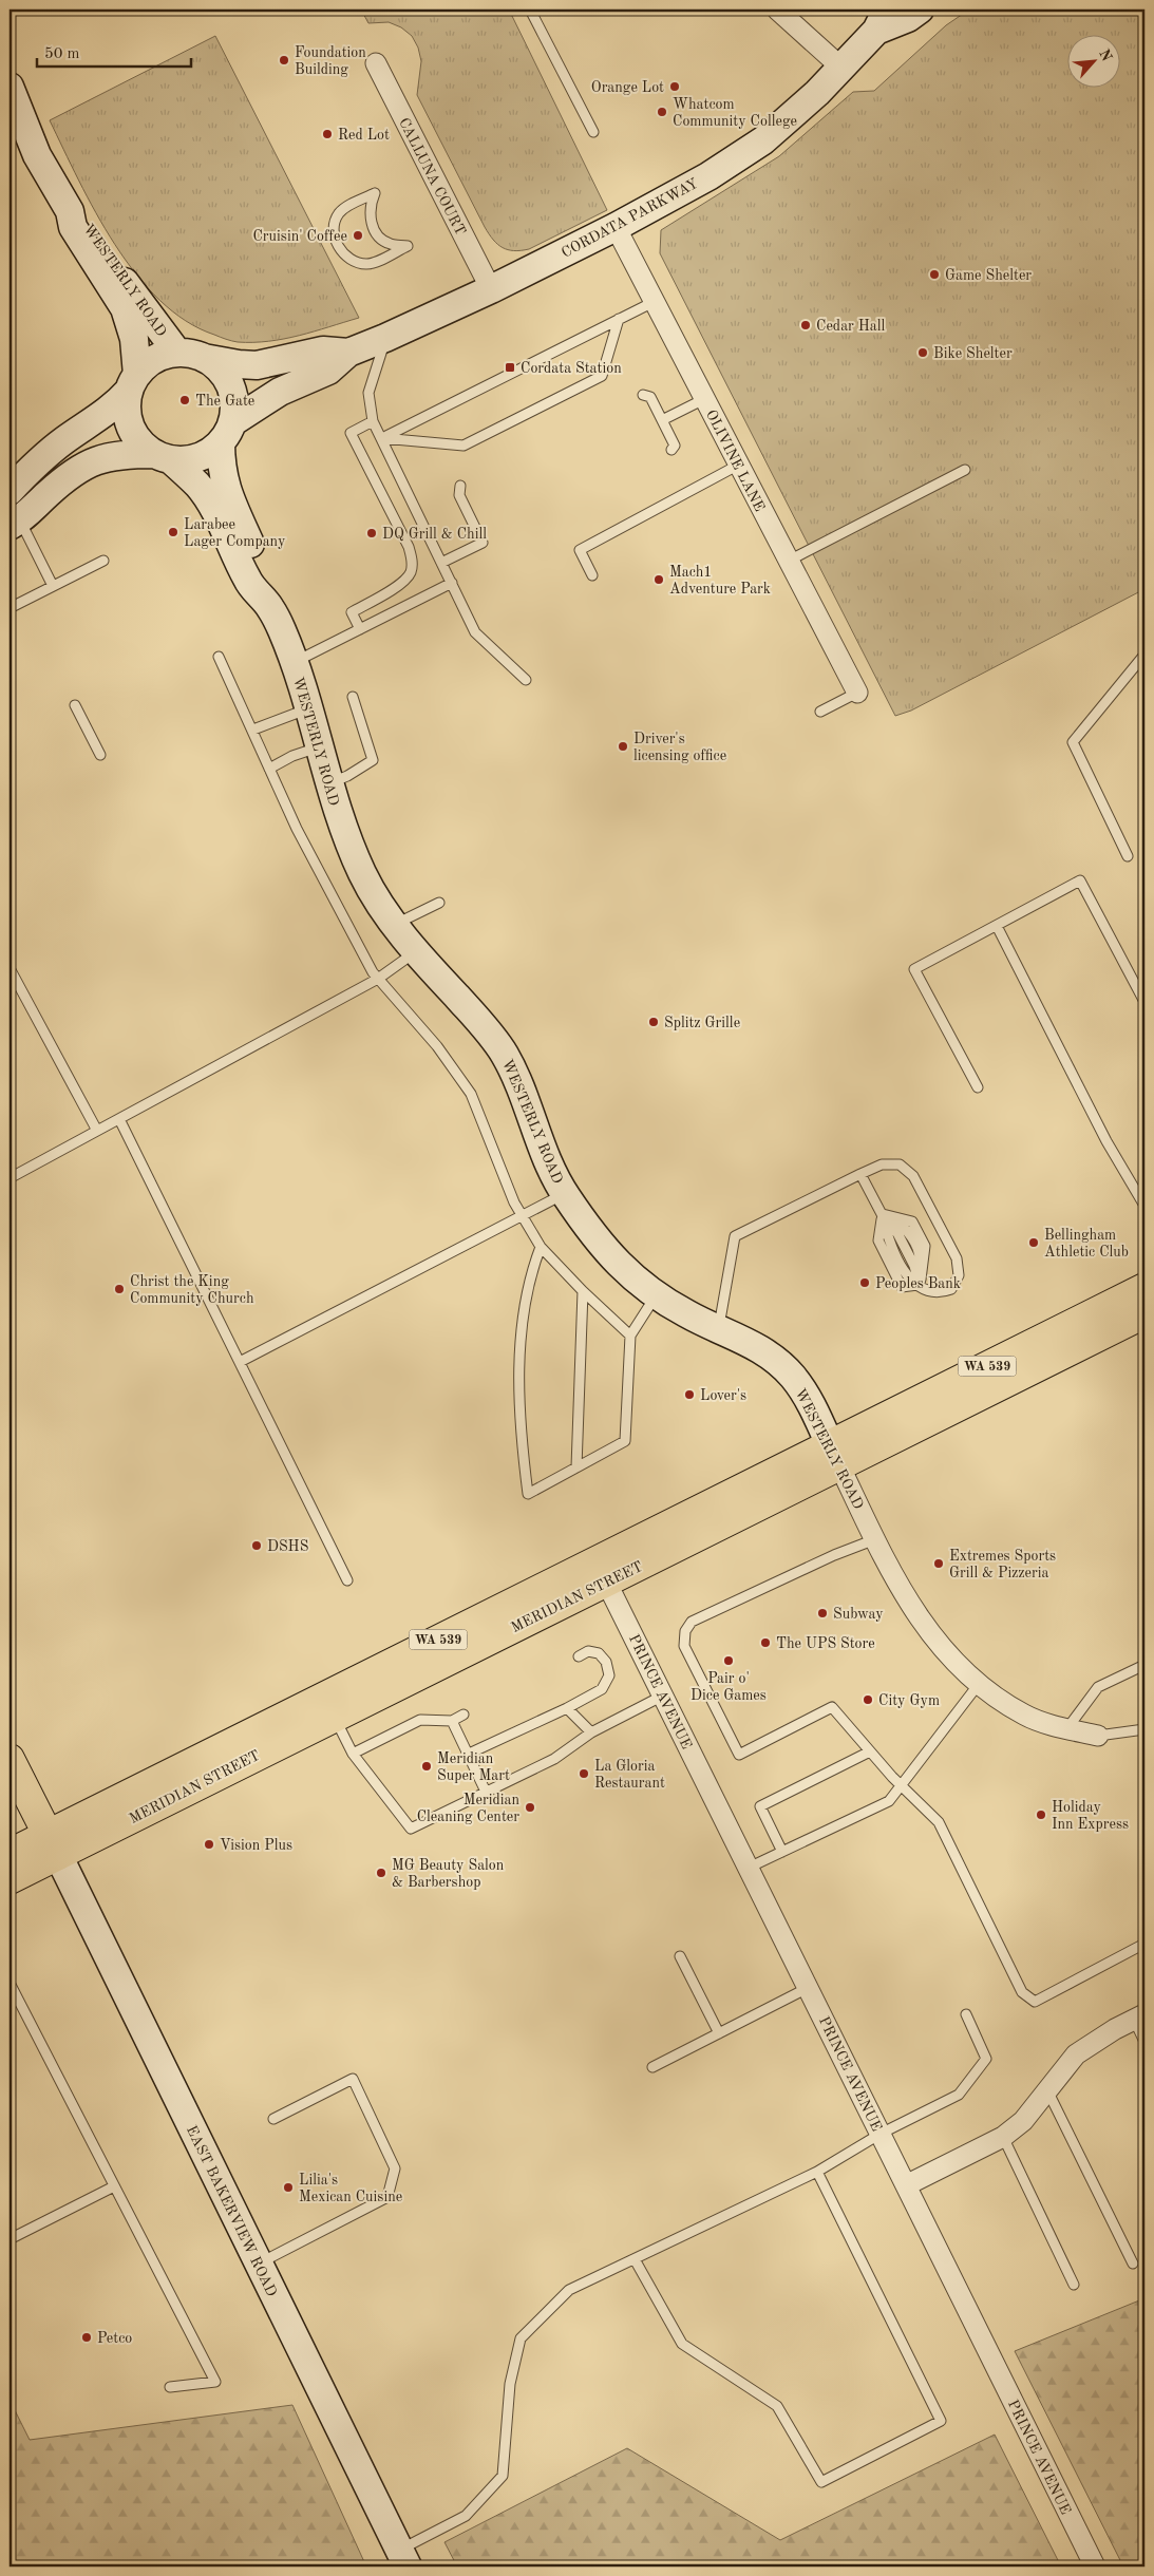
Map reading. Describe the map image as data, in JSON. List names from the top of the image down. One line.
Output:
{"streets":{"main road":["WA 539","MERIDIAN STREET"],"street":["CALLUNA COURT","CORDATA PARKWAY","WESTERLY ROAD","OLIVINE LANE","PRINCE AVENUE","EAST BAKERVIEW ROAD"]},"crossings":[["CALLUNA COURT","CORDATA PARKWAY"],["CORDATA PARKWAY","WESTERLY ROAD"],["CORDATA PARKWAY","OLIVINE LANE"],["WESTERLY ROAD","MERIDIAN STREET"],["MERIDIAN STREET","PRINCE AVENUE"],["MERIDIAN STREET","EAST BAKERVIEW ROAD"]],"places":{"other":["Foundation Building","Orange Lot","Whatcom Community College","Red Lot","Cruisin' Coffee","Game Shelter","Cedar Hall","Bike Shelter","The Gate","Larabee Lager Company","DQ Grill & Chill","Mach1 Adventure Park","Driver's licensing office","Splitz Grille","Bellingham Athletic Club","Peoples Bank","Christ the King Community Church","Lover's","DSHS","Extremes Sports Grill & Pizzeria","Subway","The UPS Store","Pair o' Dice Games","City Gym","Meridian Super Mart","La Gloria Restaurant","Meridian Cleaning Center","Holiday Inn Express","Vision Plus","MG Beauty Salon & Barbershop","Lilia's Mexican Cuisine","Petco"],"transit":["Cordata Station"]},"scale_bar":"50 m","north":"top right"}
